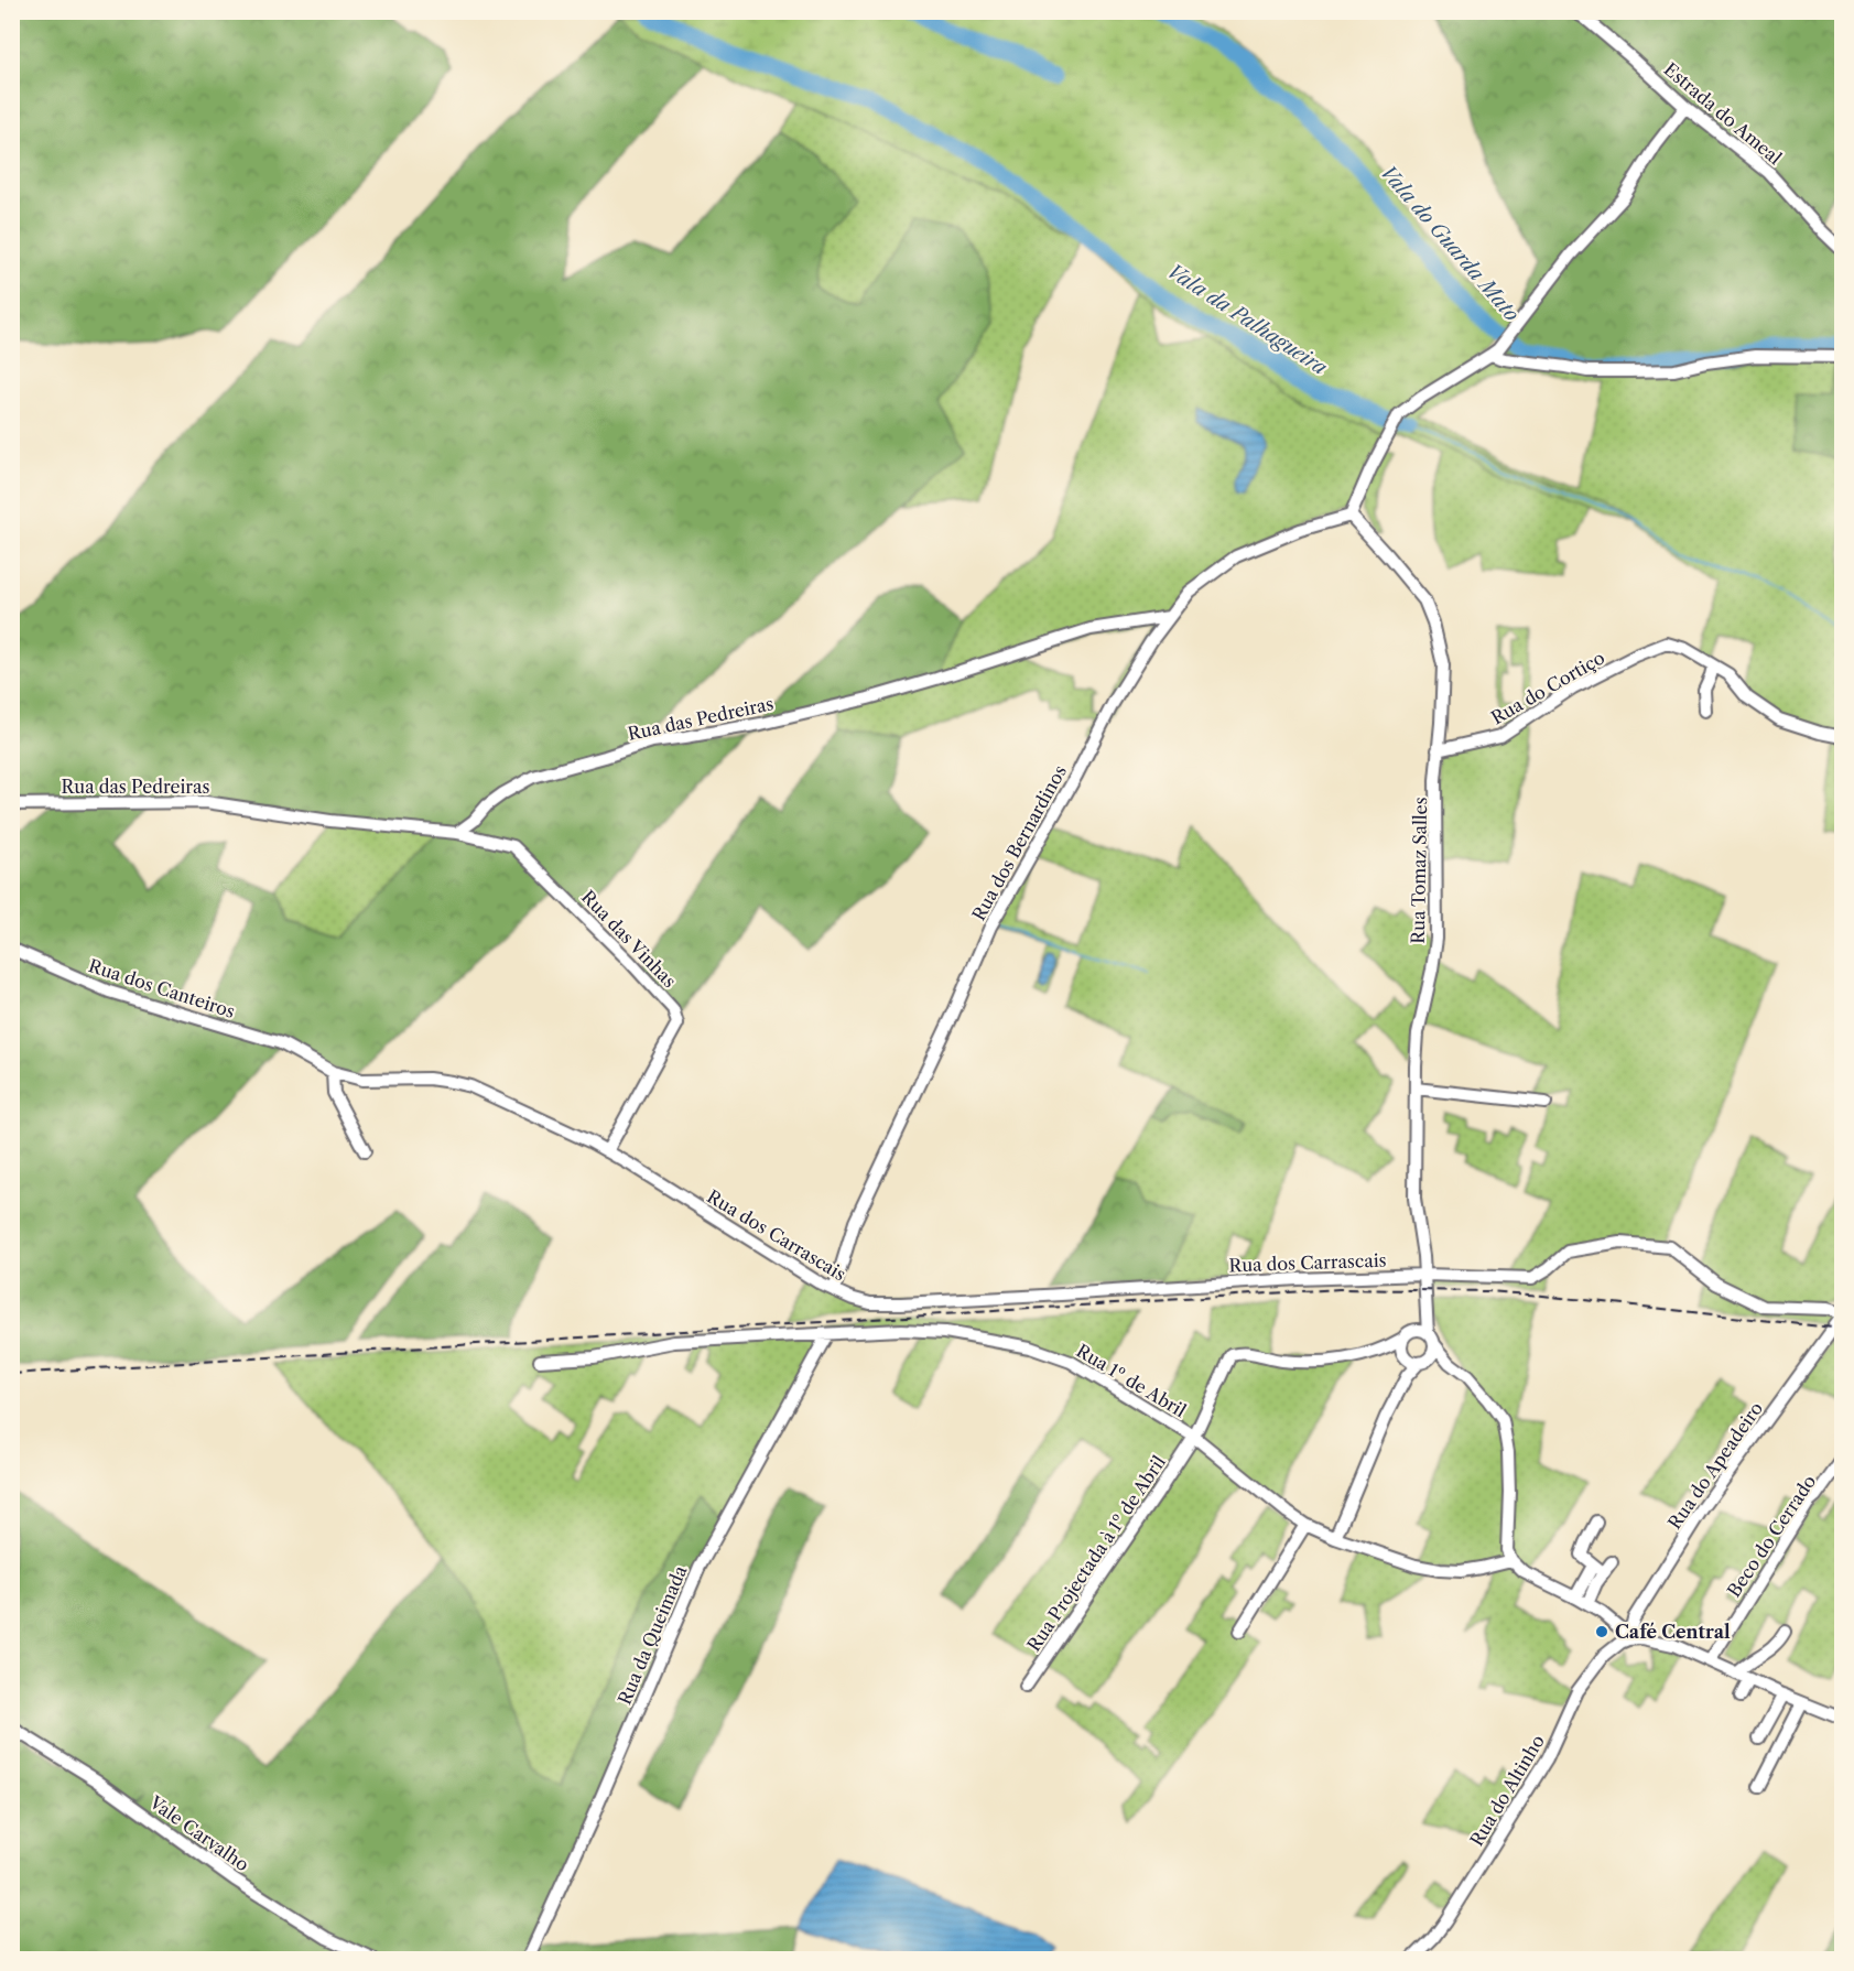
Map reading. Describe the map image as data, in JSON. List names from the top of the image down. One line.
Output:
{"streets":{"street":["Estrada do Ameal","Rua do Cortiço","Rua das Pedreiras","Rua dos Bernardinos","Rua Tomaz Salles","Rua das Vinhas","Rua dos Canteiros","Rua dos Carrascais","Rua 1º de Abril","Rua do Apeadeiro","Beco do Cerrado","Rua Projectada à 1º de Abril","Rua da Queimada","Rua do Altinho","Vale Carvalho"]},"crossings":[["Rua do Cortiço","Rua Tomaz Salles"],["Rua das Pedreiras","Rua dos Bernardinos"],["Rua das Pedreiras","Rua das Vinhas"],["Rua dos Bernardinos","Rua Tomaz Salles"],["Rua dos Bernardinos","Rua dos Carrascais"],["Rua Tomaz Salles","Rua dos Carrascais"],["Rua das Vinhas","Rua dos Carrascais"],["Rua dos Canteiros","Rua dos Carrascais"],["Rua dos Carrascais","Rua do Apeadeiro"],["Rua 1º de Abril","Rua Projectada à 1º de Abril"],["Rua 1º de Abril","Rua da Queimada"],["Rua do Apeadeiro","Rua do Altinho"]],"water":["Vala do Guarda Mato","Vala da Palhagueira"],"places":["Café Central"]}
